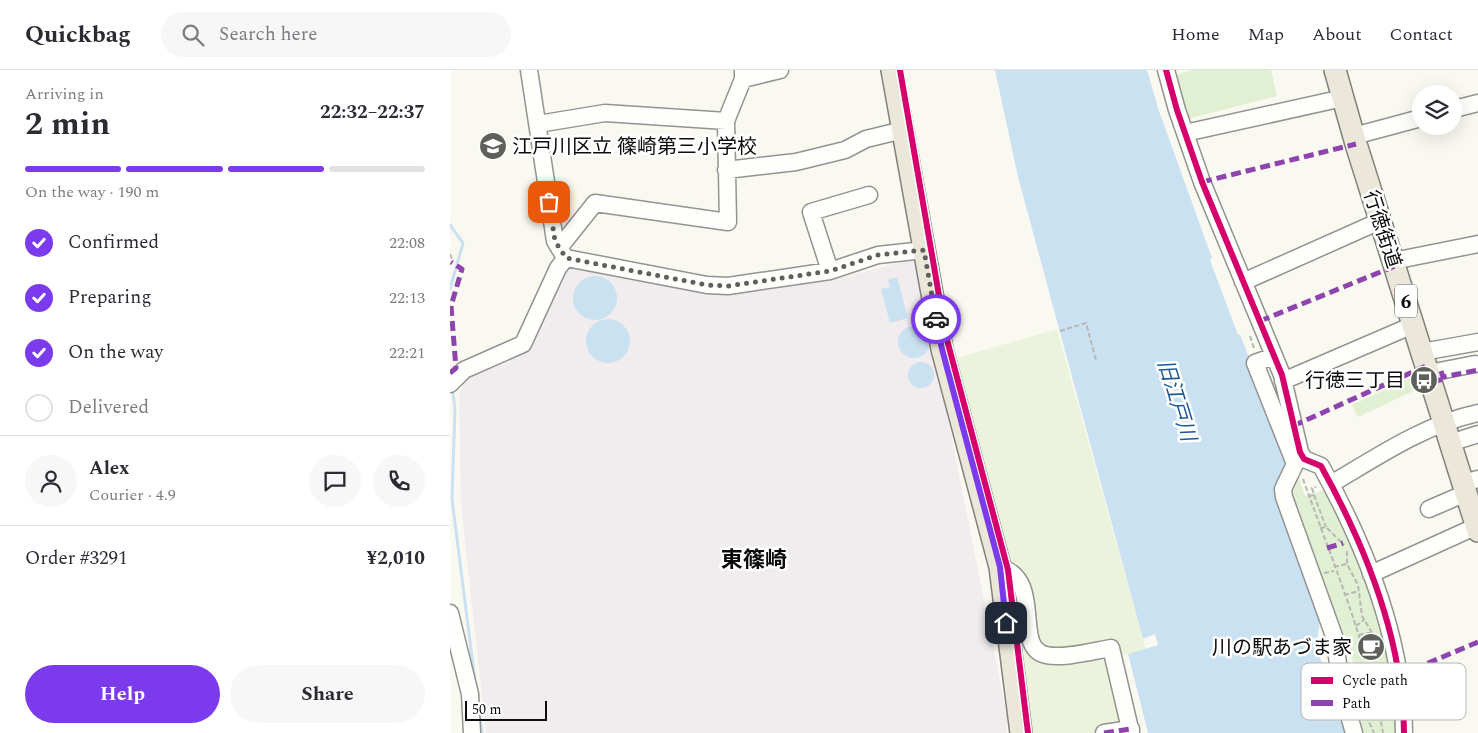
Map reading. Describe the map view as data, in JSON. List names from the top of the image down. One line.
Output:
{"streets":{"main road":["行徳街道","6"]},"districts":["東篠崎"],"water":["旧江戸川"],"places":{"school or university":["江戸川区立 篠崎第三小学校"],"bus stop":["行徳三丁目"],"cafe":["川の駅あづま家"]},"legend":["Cycle path","Path"],"scale_bar":"50 m","page":{"header":"Quickbag","search":"Search here","nav":["Home","Map","About","Contact"],"heading":["2 min","Arriving in","22:32–22:37"],"panel":["Alex","Courier · 4.9","Order #3291","¥2,010"],"bar":"On the way · 190 m","list":[["Confirmed","22:08"],["Preparing","22:13"],["On the way","22:21"],"Delivered"],"buttons":["Help","Share"],"scale":"50 m"}}
